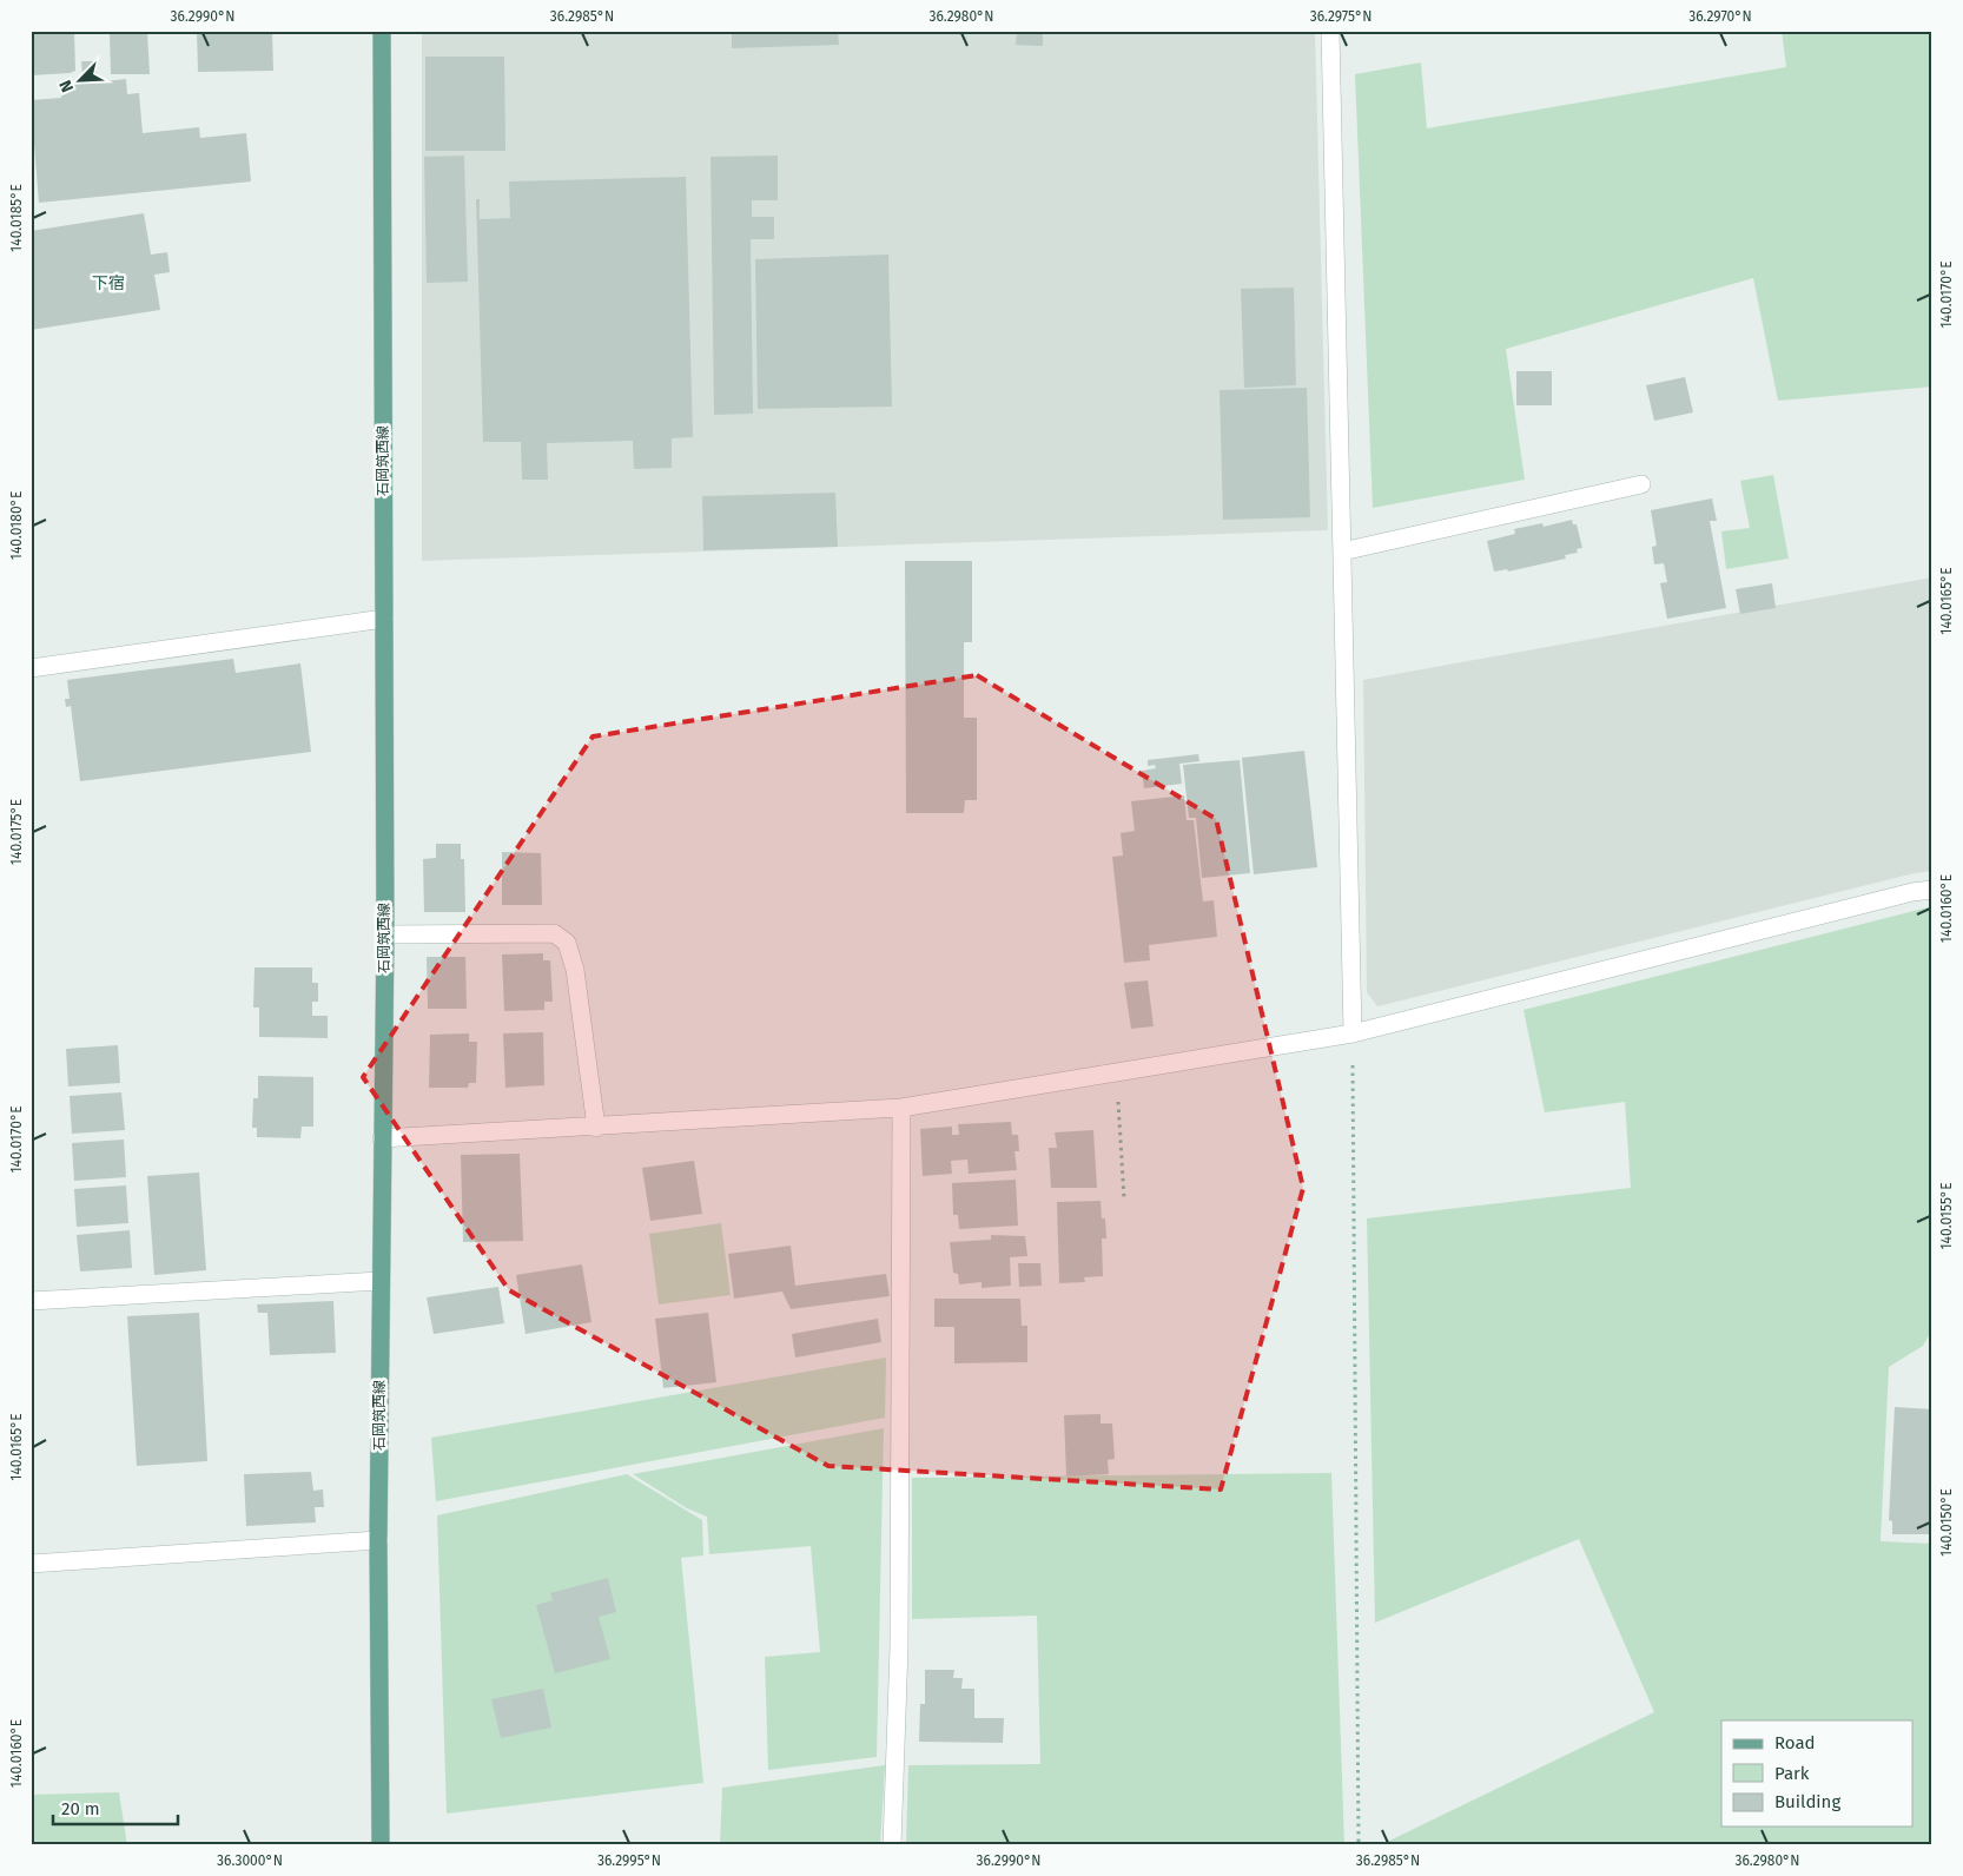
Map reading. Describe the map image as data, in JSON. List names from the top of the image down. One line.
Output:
{"streets":{"main road":["石岡筑西線"]},"districts":["下宿"],"legend":["Road","Park","Building"],"scale_bar":"20 m","north":"bottom left","coordinates":["36.2990°N","36.2985°N","36.2980°N","36.2975°N","36.2970°N","140.0185°E","140.0170°E","140.0180°E","140.0165°E","140.0175°E","140.0160°E","140.0155°E","140.0150°E","36.3000°N","36.2995°N"]}
